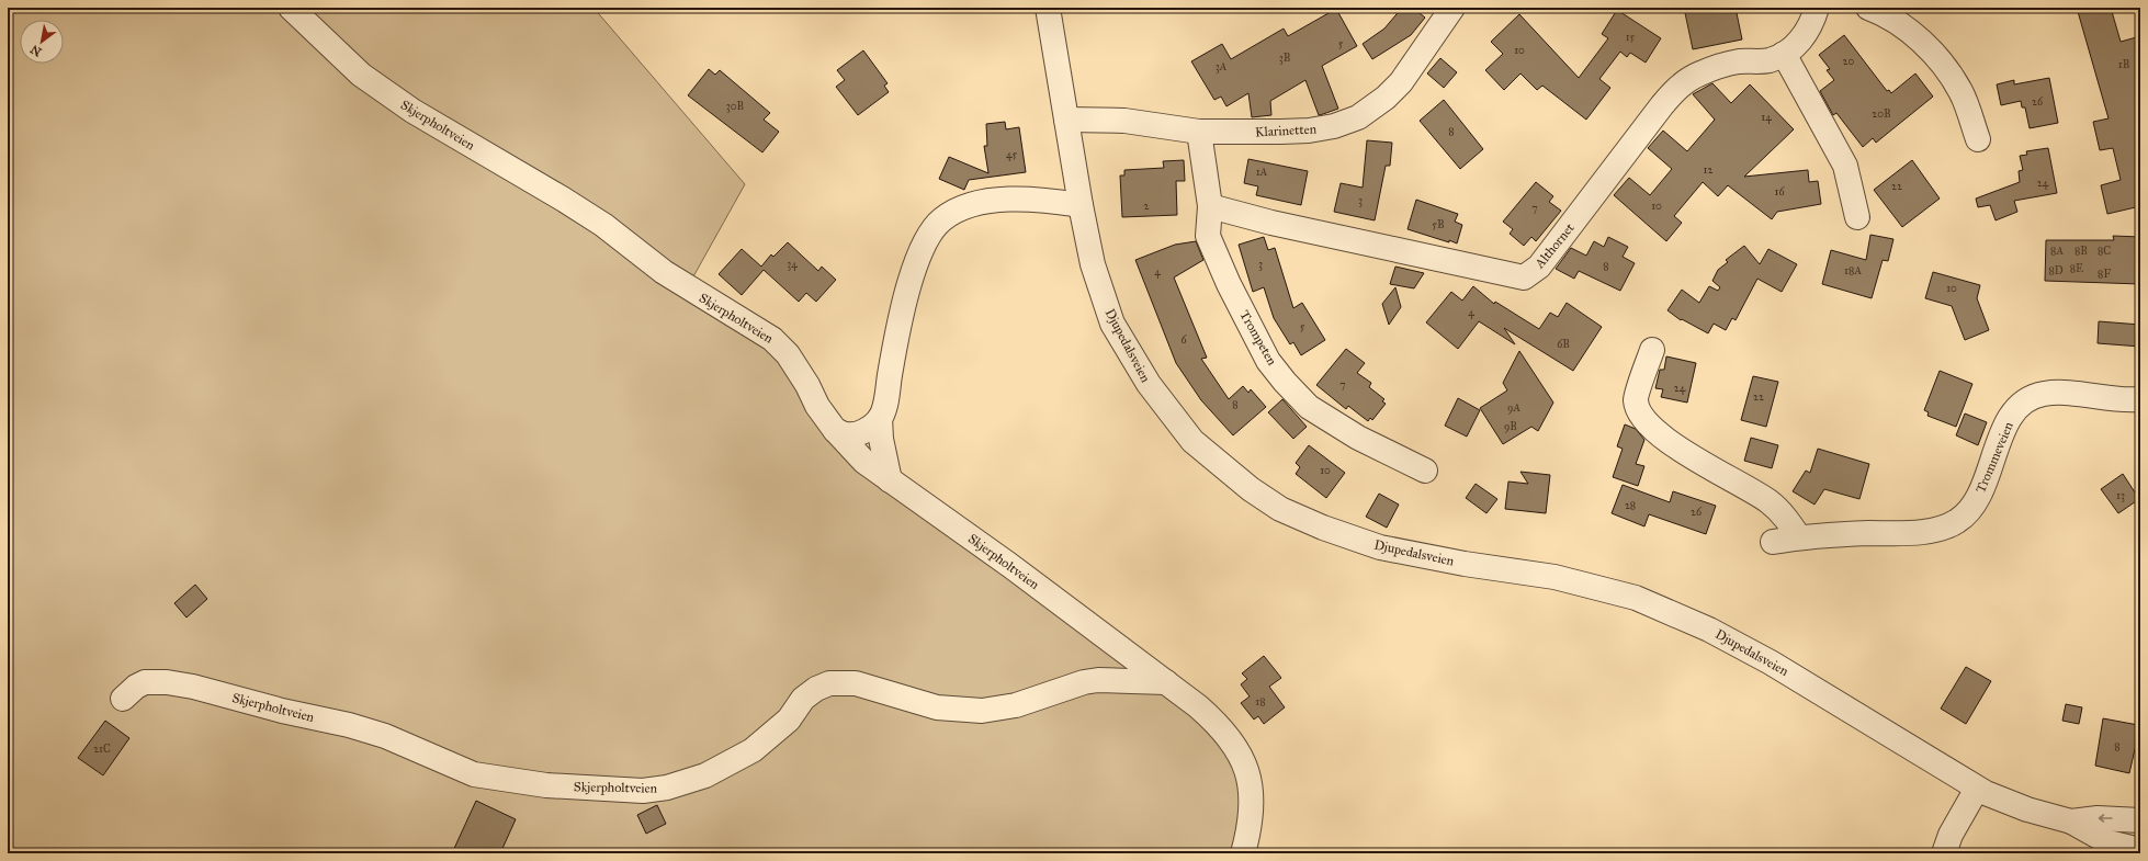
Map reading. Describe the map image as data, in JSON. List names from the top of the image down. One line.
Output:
{"streets":{"street":["Skjerpholtveien","Klarinetten","Althornet","Trompeten","Djupedalsveien","Trommeveien"]},"crossings":[["Klarinetten","Trompeten"],["Klarinetten","Djupedalsveien"],["Althornet","Trompeten"]],"house_numbers":["15","5","10","3B","20","1B","3A","26","30B","20B","14","8","45","12","1A","24","22","16","3","2","10","7","5B","8A","8B","8C","34","3","8","8E","18A","8D","4","8F","10","4","5","6","6B","7","24","22","8","9A","9B","10","13","28","26","18","8","21C"],"north":"bottom left"}
